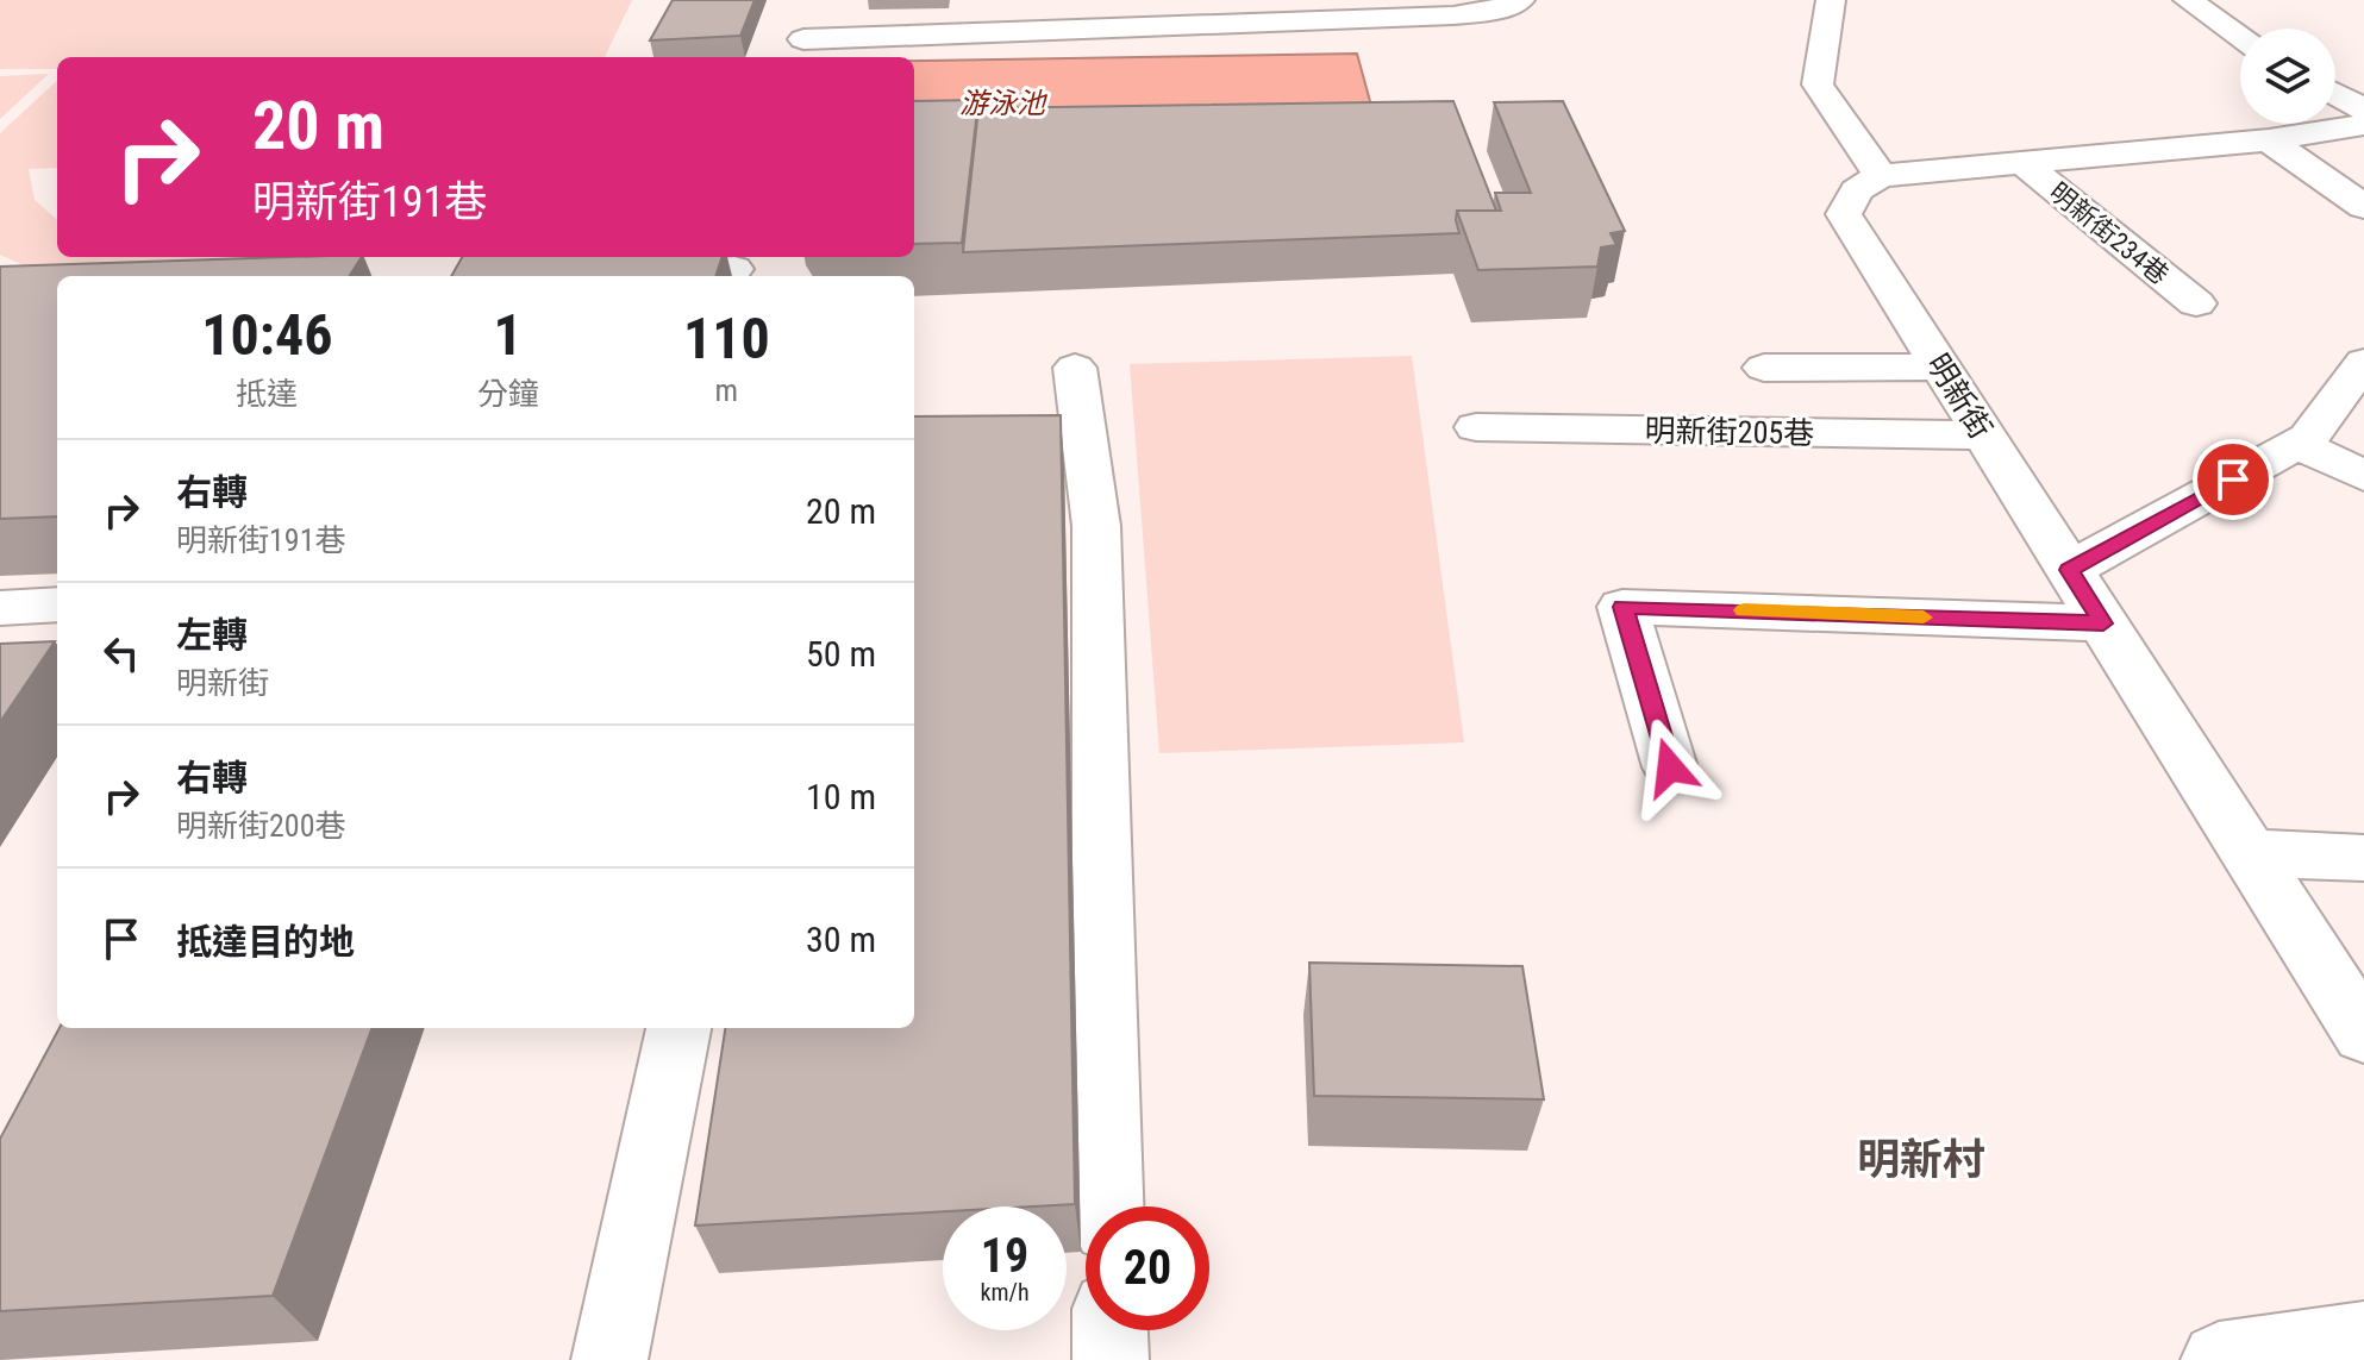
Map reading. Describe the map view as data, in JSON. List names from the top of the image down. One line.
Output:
{"streets":{"street":["明新街234巷","明新街","明新街205巷"]},"crossings":[["明新街","明新街205巷"]],"districts":["明新村"],"water":["游泳池"],"page":{"turn":["20 m","明新街191巷"],"eta":["10:46","抵達","1","分鐘","110","m"],"list":[{"name":"右轉","note":"明新街191巷","value":"20 m"},{"name":"左轉","note":"明新街","value":"50 m"},{"name":"右轉","note":"明新街200巷","value":"10 m"},{"name":"抵達目的地","value":"30 m"}],"speed":"19 km/h","limit":"20"}}
